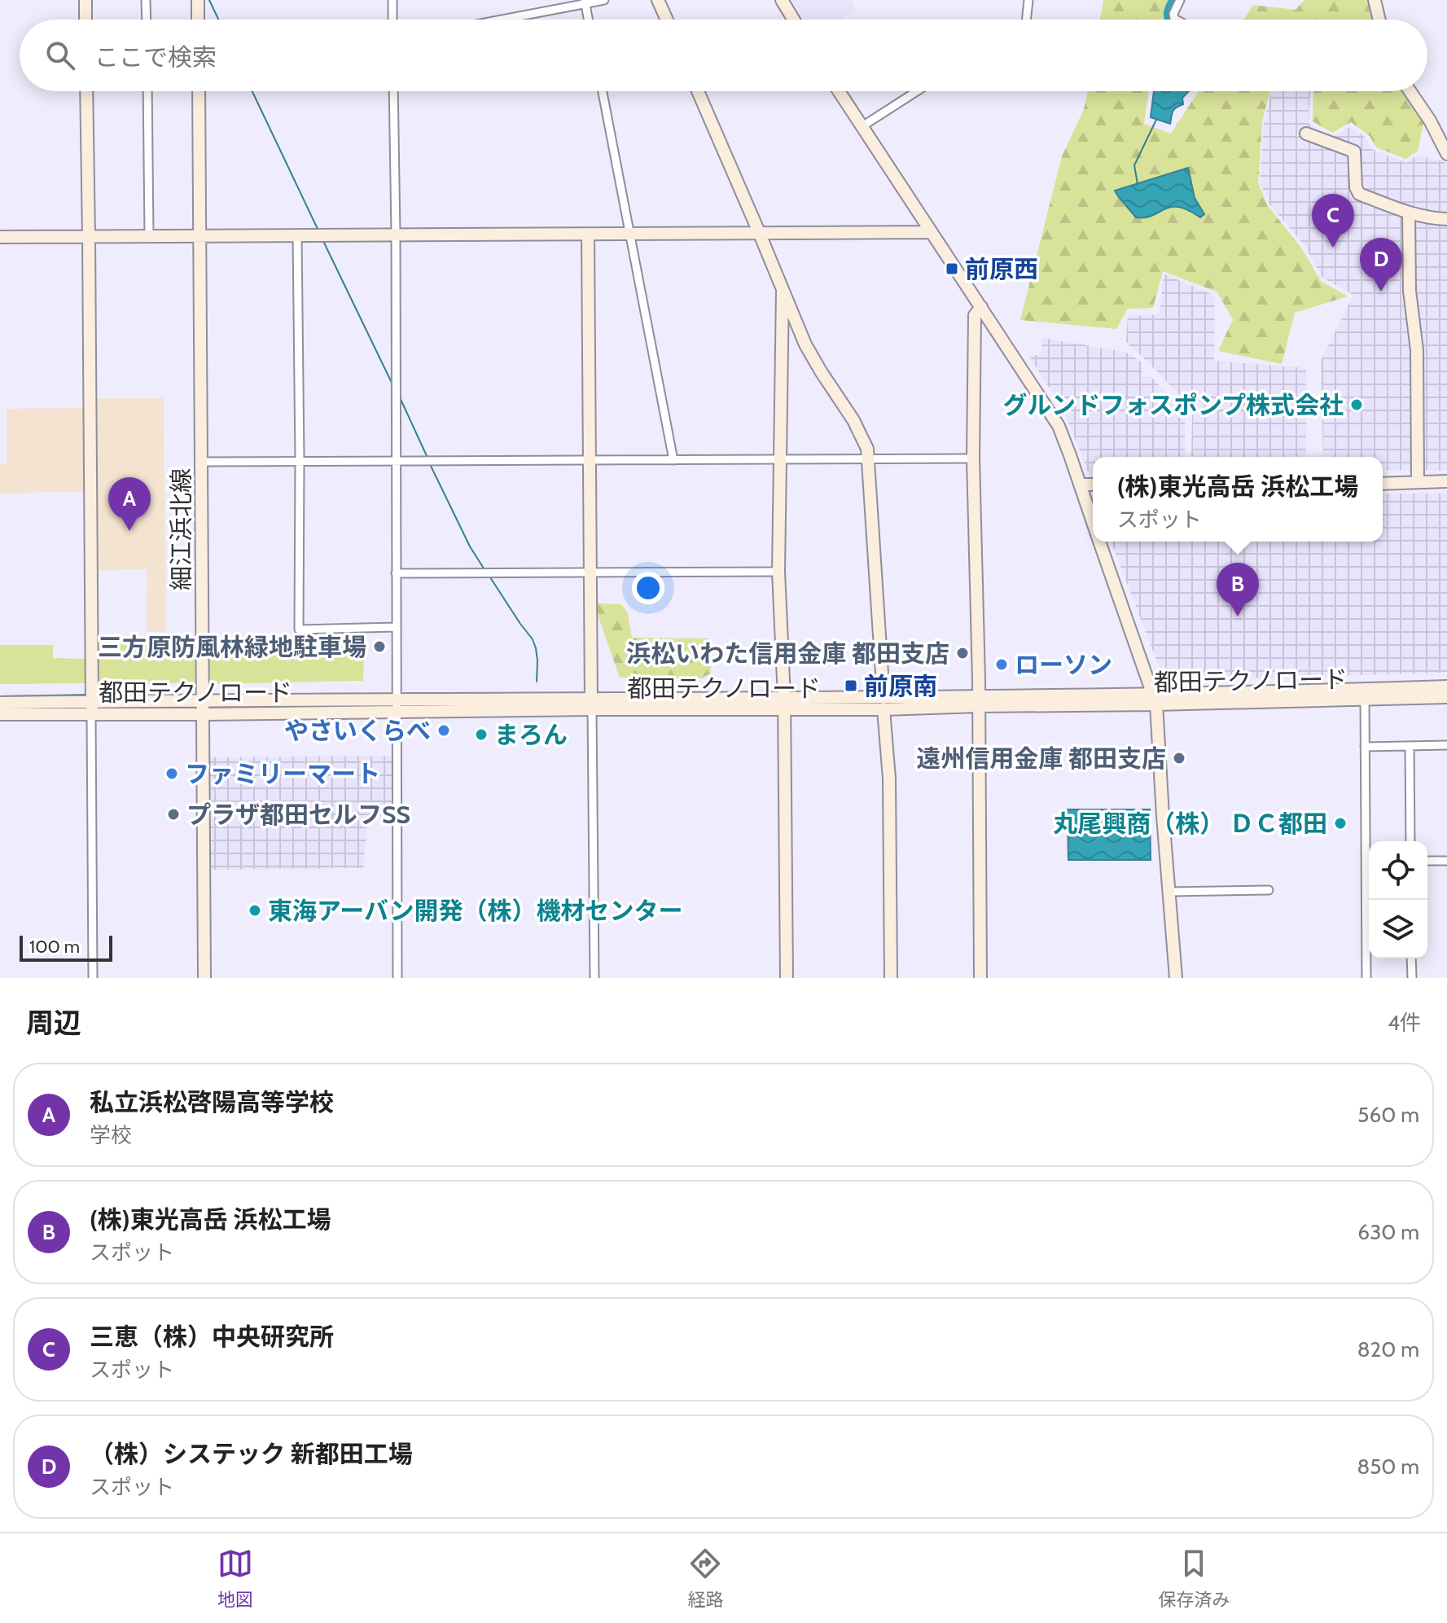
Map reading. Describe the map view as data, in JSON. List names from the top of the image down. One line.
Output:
{"streets":{"street":["細江浜北線","都田テクノロード"]},"crossings":[["細江浜北線","都田テクノロード"]],"places":{"transit":["前原西","前原南"],"other":["グルンドフォスポンプ株式会社","三方原防風林緑地駐車場","浜松いわた信用金庫 都田支店","ローソン","やさいくらべ","まろん","遠州信用金庫 都田支店","ファミリーマート","プラザ都田セルフSS","丸尾興商（株） ＤＣ都田","東海アーバン開発（株）機材センター"]},"scale_bar":"100 m","page":{"search":"ここで検索","pins":["C","D","A","B"],"popup":["(株)東光高岳 浜松工場","スポット"],"scale":"100 m","heading":["周辺","4件"],"list":[{"mark":"A","name":"私立浜松啓陽高等学校","note":"学校","value":"560 m"},{"mark":"B","name":"(株)東光高岳 浜松工場","note":"スポット","value":"630 m"},{"mark":"C","name":"三恵（株）中央研究所","note":"スポット","value":"820 m"},{"mark":"D","name":"（株）システック 新都田工場","note":"スポット","value":"850 m"}],"nav":["地図","経路","保存済み"]}}
